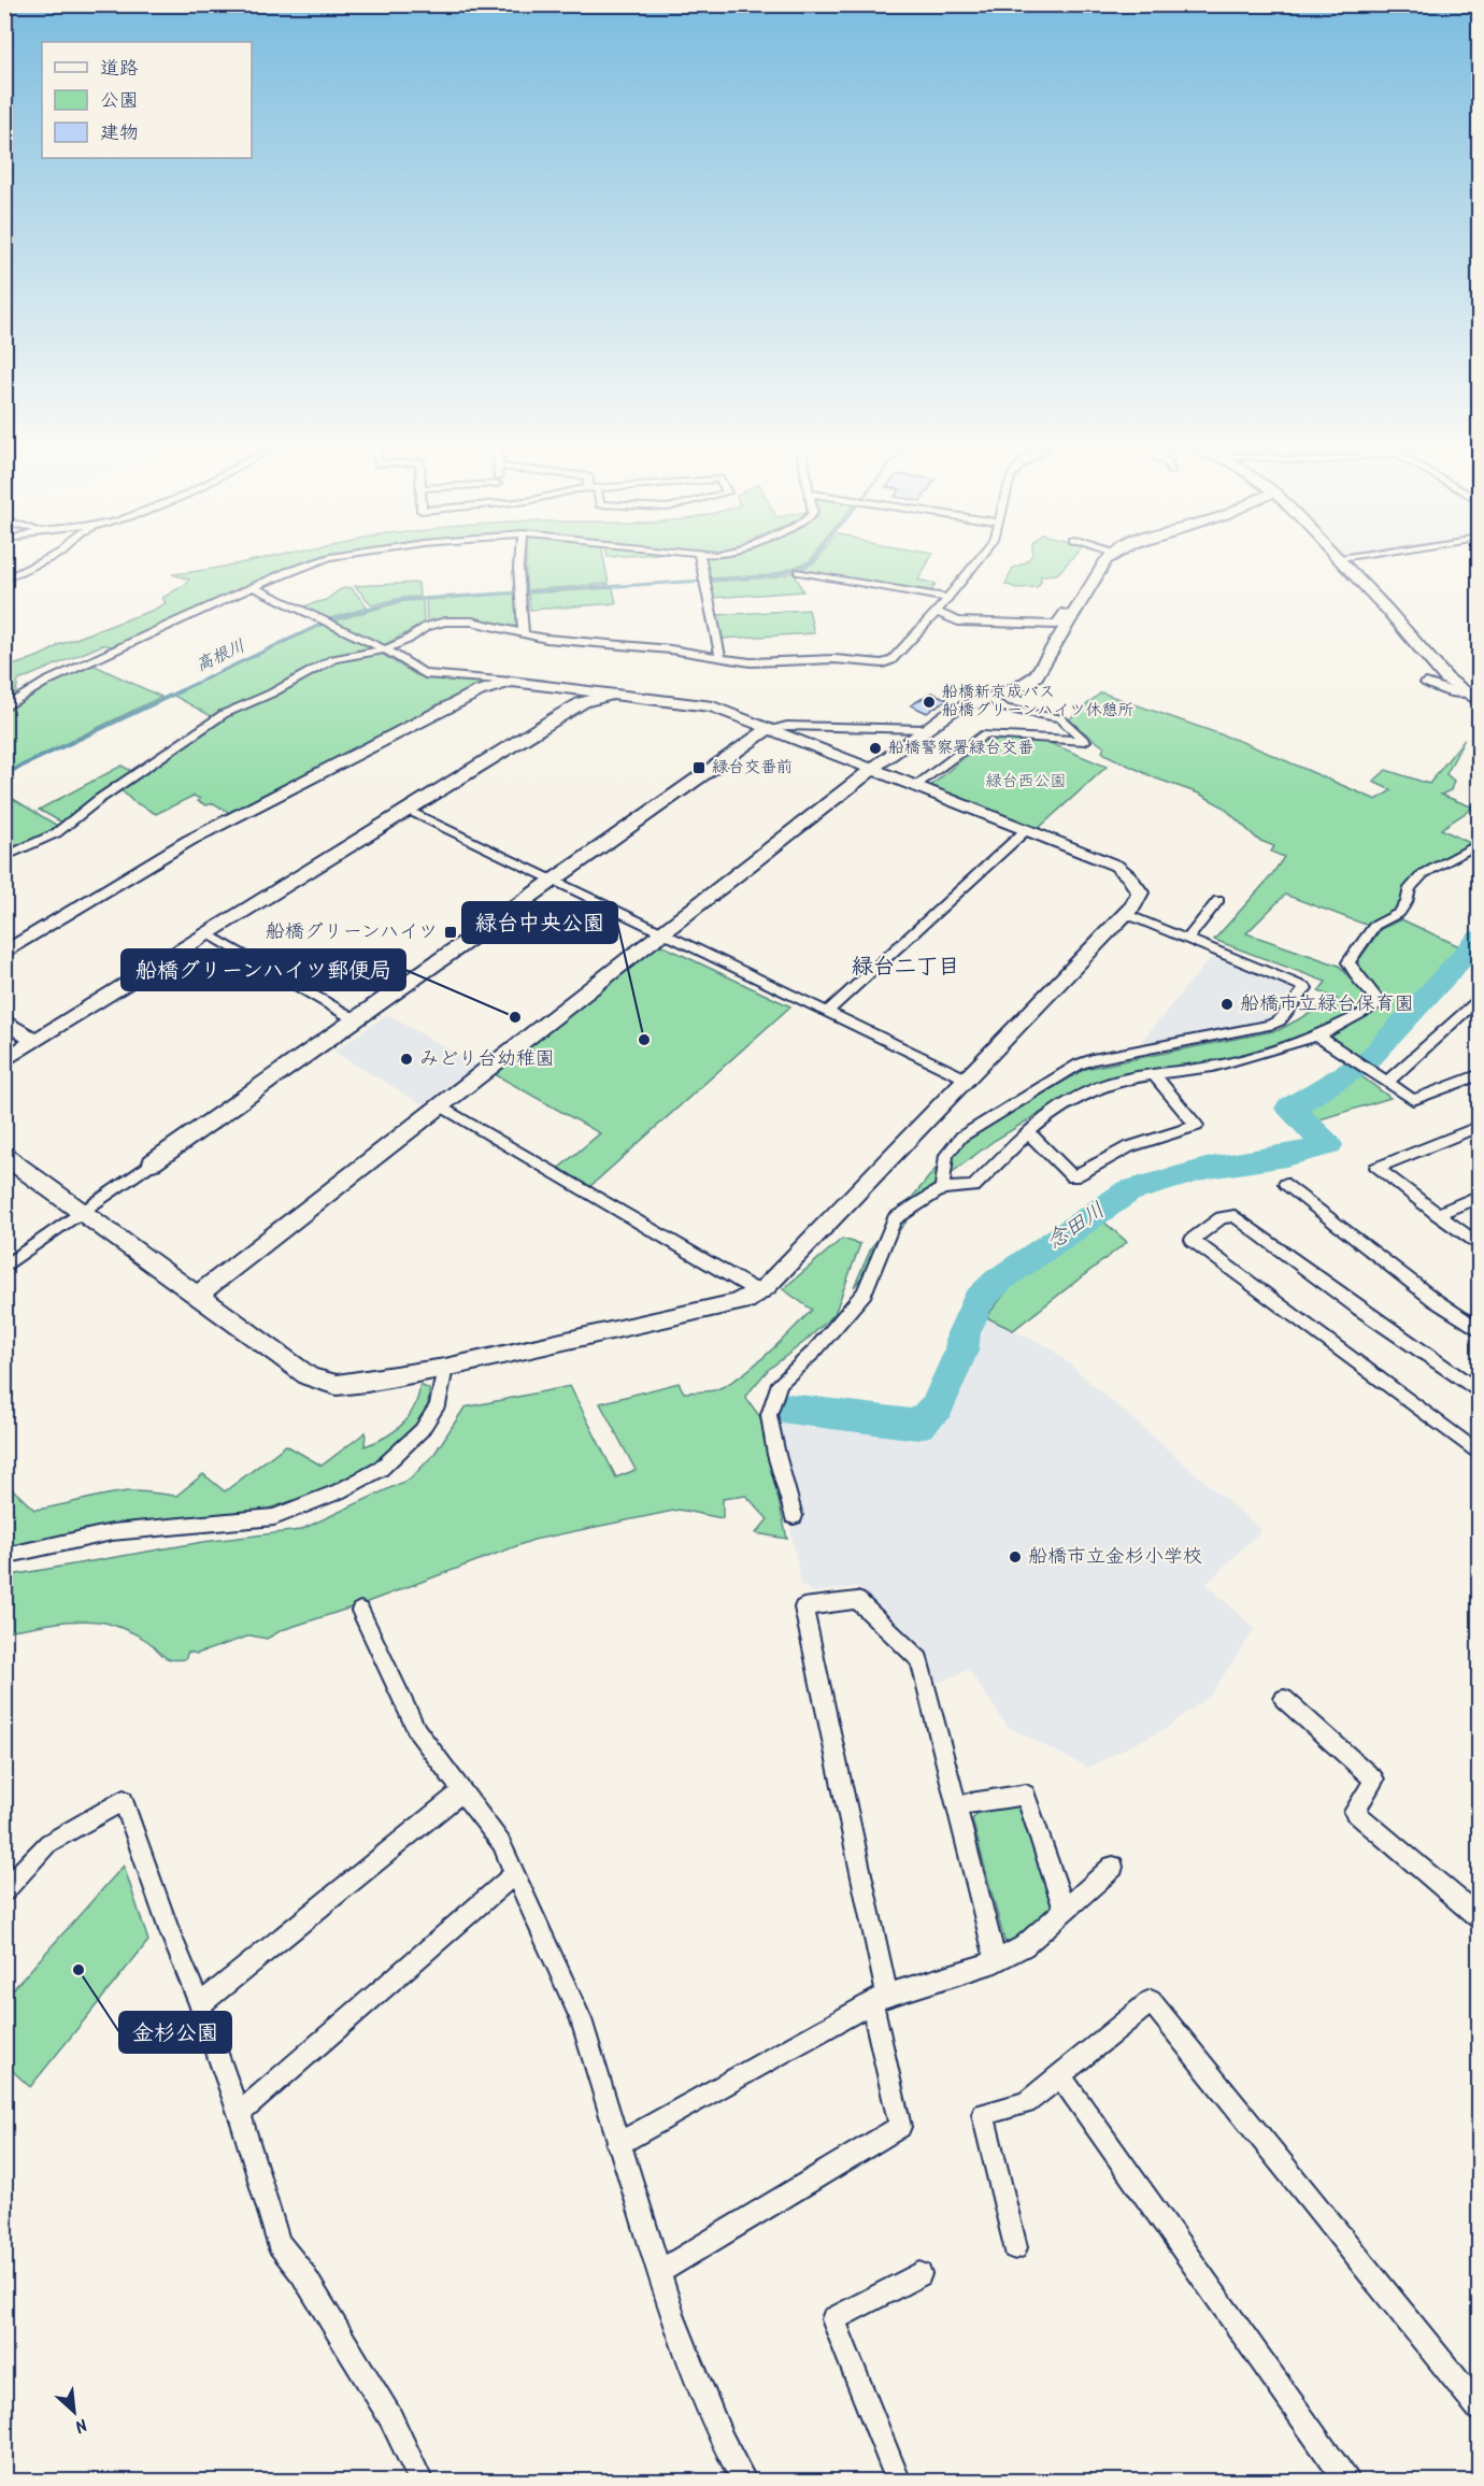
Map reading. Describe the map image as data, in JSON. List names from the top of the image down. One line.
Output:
{"districts":["緑台二丁目"],"water":["高根川","念田川"],"parks":["緑台西公園"],"places":{"other":["船橋新京成バス 船橋グリーンハイツ休憩所","船橋警察署緑台交番","船橋市立緑台保育園","船橋グリーンハイツ郵便局","緑台中央公園","みどり台幼稚園","船橋市立金杉小学校","金杉公園"],"transit":["緑台交番前","船橋グリーンハイツ"]},"legend":["道路","公園","建物"],"north":"bottom right"}
